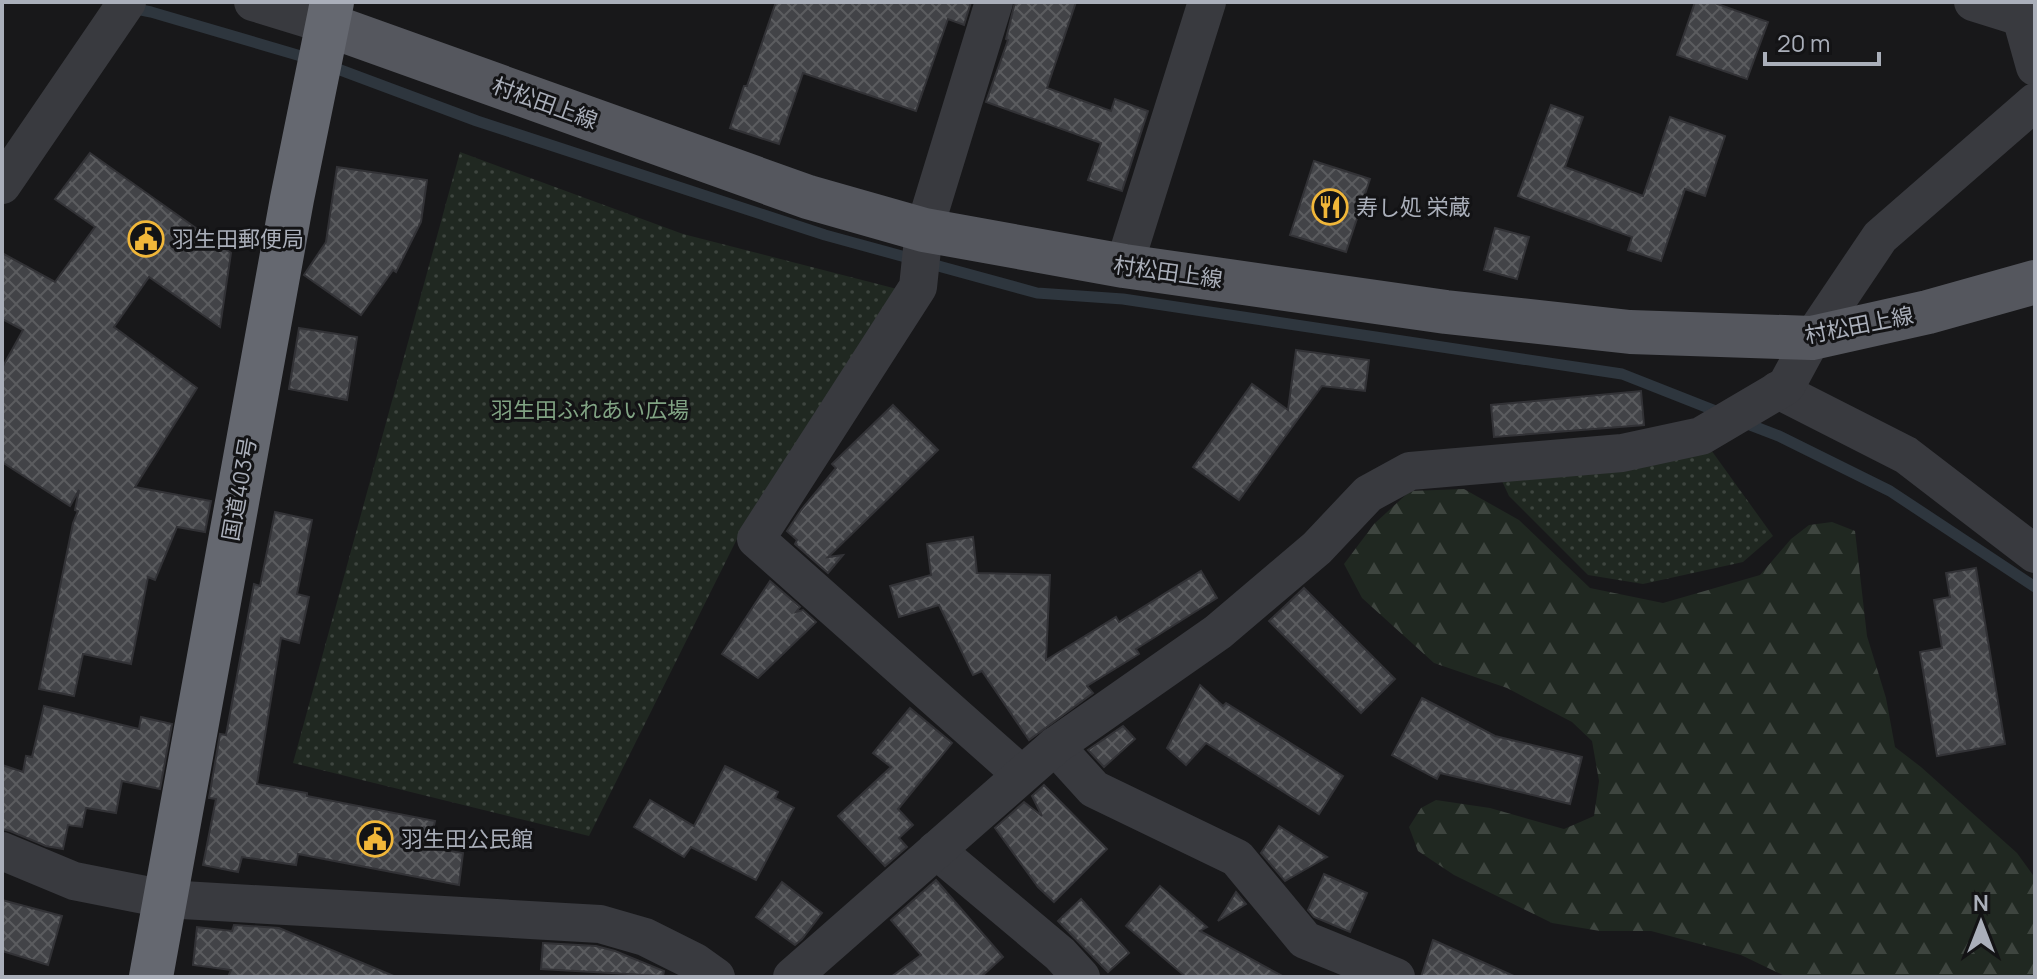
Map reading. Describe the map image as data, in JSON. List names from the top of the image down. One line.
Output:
{"streets":{"highway":["国道403号"],"main road":["村松田上線"]},"crossings":[["村松田上線","国道403号"]],"parks":["羽生田ふれあい広場"],"places":{"restaurant":["寿し処 栄蔵"],"public building":["羽生田郵便局","羽生田公民館"]},"scale_bar":"20 m","north":"top"}
